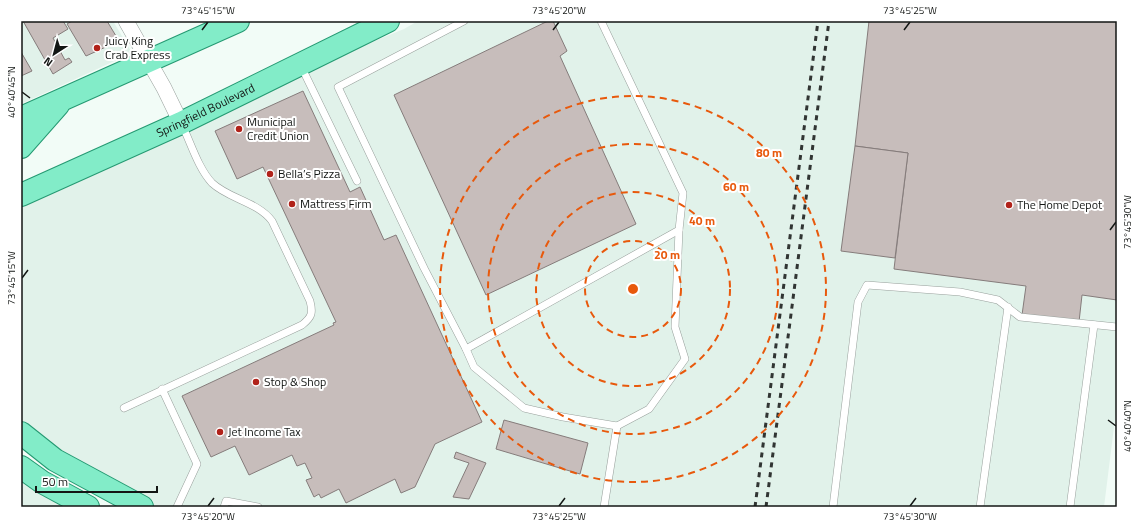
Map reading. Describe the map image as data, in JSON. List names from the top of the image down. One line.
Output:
{"streets":{"main road":["Springfield Boulevard"]},"places":["Juicy King Crab Express","Municipal Credit Union","Bella’s Pizza","Mattress Firm","The Home Depot","Stop & Shop","Jet Income Tax"],"scale_bar":"50 m","north":"bottom left","coordinates":["73°45'15\"W","73°45'20\"W","73°45'25\"W","40°40'45\"N","73°45'30\"W","40°40'40\"N"],"rings":["80 m","60 m","40 m","20 m"]}
